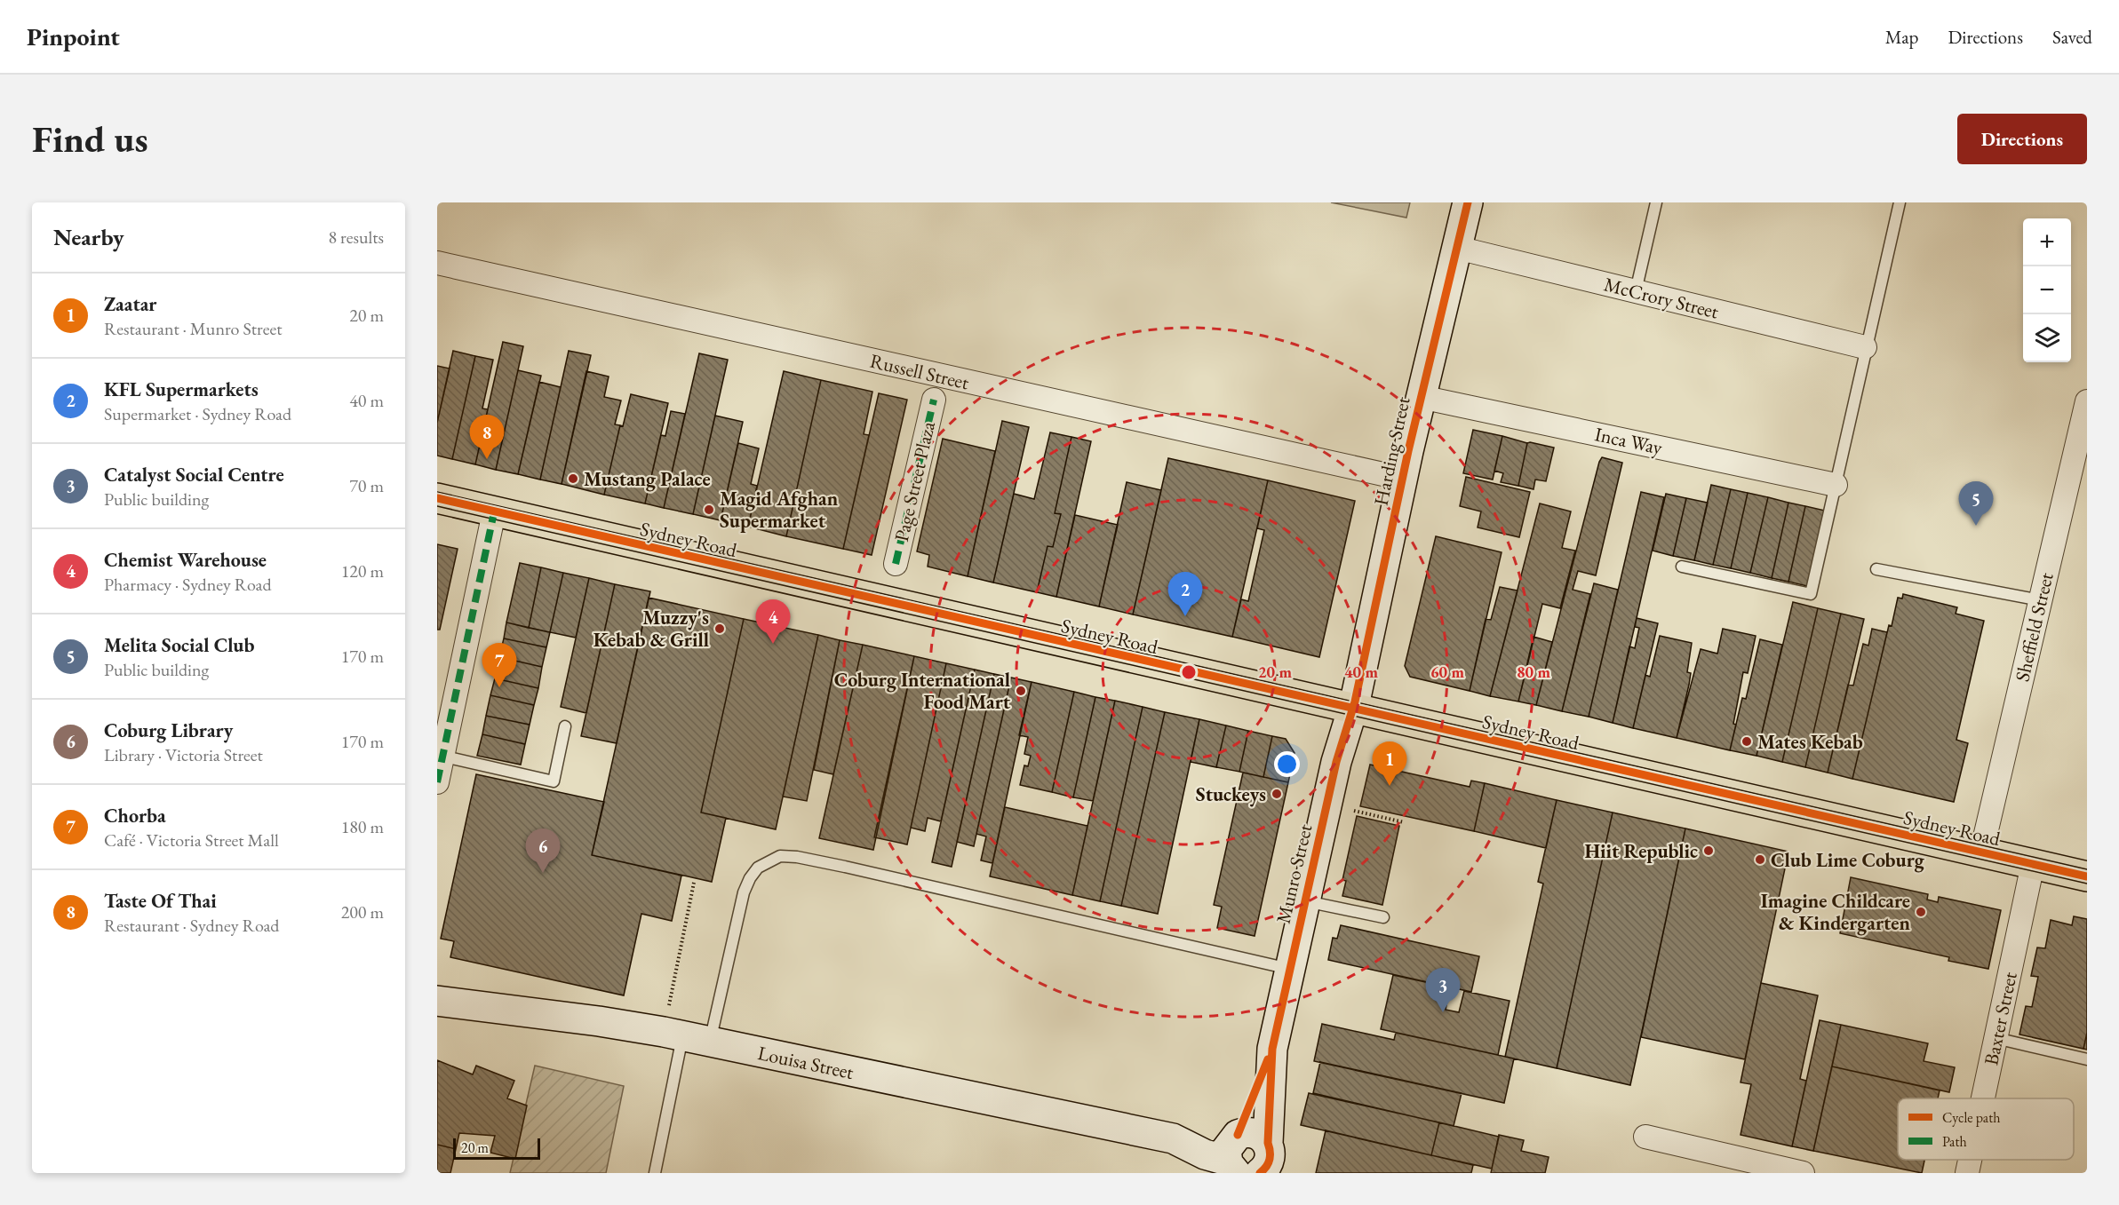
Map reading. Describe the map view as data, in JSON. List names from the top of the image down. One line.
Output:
{"streets":{"highway":["Sydney Road"],"street":["McCrory Street","Russell Street","Inca Way","Harding Street","Page Street Plaza","Sheffield Street","Munro Street","Baxter Street","Louisa Street"]},"crossings":[["McCrory Street","Harding Street"],["Russell Street","Harding Street"],["Inca Way","Harding Street"],["Harding Street","Sydney Road"],["Harding Street","Munro Street"],["Sydney Road","Sheffield Street"],["Sydney Road","Munro Street"],["Sydney Road","Baxter Street"],["Munro Street","Louisa Street"]],"places":["Mustang Palace","Magid Afghan Supermarket","Muzzy's Kebab & Grill","Coburg International Food Mart","Mates Kebab","Stuckeys","Hiit Republic","Club Lime Coburg","Imagine Childcare & Kindergarten"],"legend":["Cycle path","Path"],"scale_bar":"20 m","page":{"header":"Pinpoint","nav":["Map","Directions","Saved"],"buttons":"Directions","title":"Find us","heading":["Nearby","8 results"],"map_buttons":["+","−"],"list":[{"mark":"1","name":"Zaatar","note":"Restaurant · Munro Street","value":"20 m"},{"mark":"2","name":"KFL Supermarkets","note":"Supermarket · Sydney Road","value":"40 m"},{"mark":"3","name":"Catalyst Social Centre","note":"Public building","value":"70 m"},{"mark":"4","name":"Chemist Warehouse","note":"Pharmacy · Sydney Road","value":"120 m"},{"mark":"5","name":"Melita Social Club","note":"Public building","value":"170 m"},{"mark":"6","name":"Coburg Library","note":"Library · Victoria Street","value":"170 m"},{"mark":"7","name":"Chorba","note":"Café · Victoria Street Mall","value":"180 m"},{"mark":"8","name":"Taste Of Thai","note":"Restaurant · Sydney Road","value":"200 m"}],"pins":["8","5","2","4","7","1","6","3"],"scale":"20 m"},"rings":["20 m","40 m","60 m","80 m"]}
